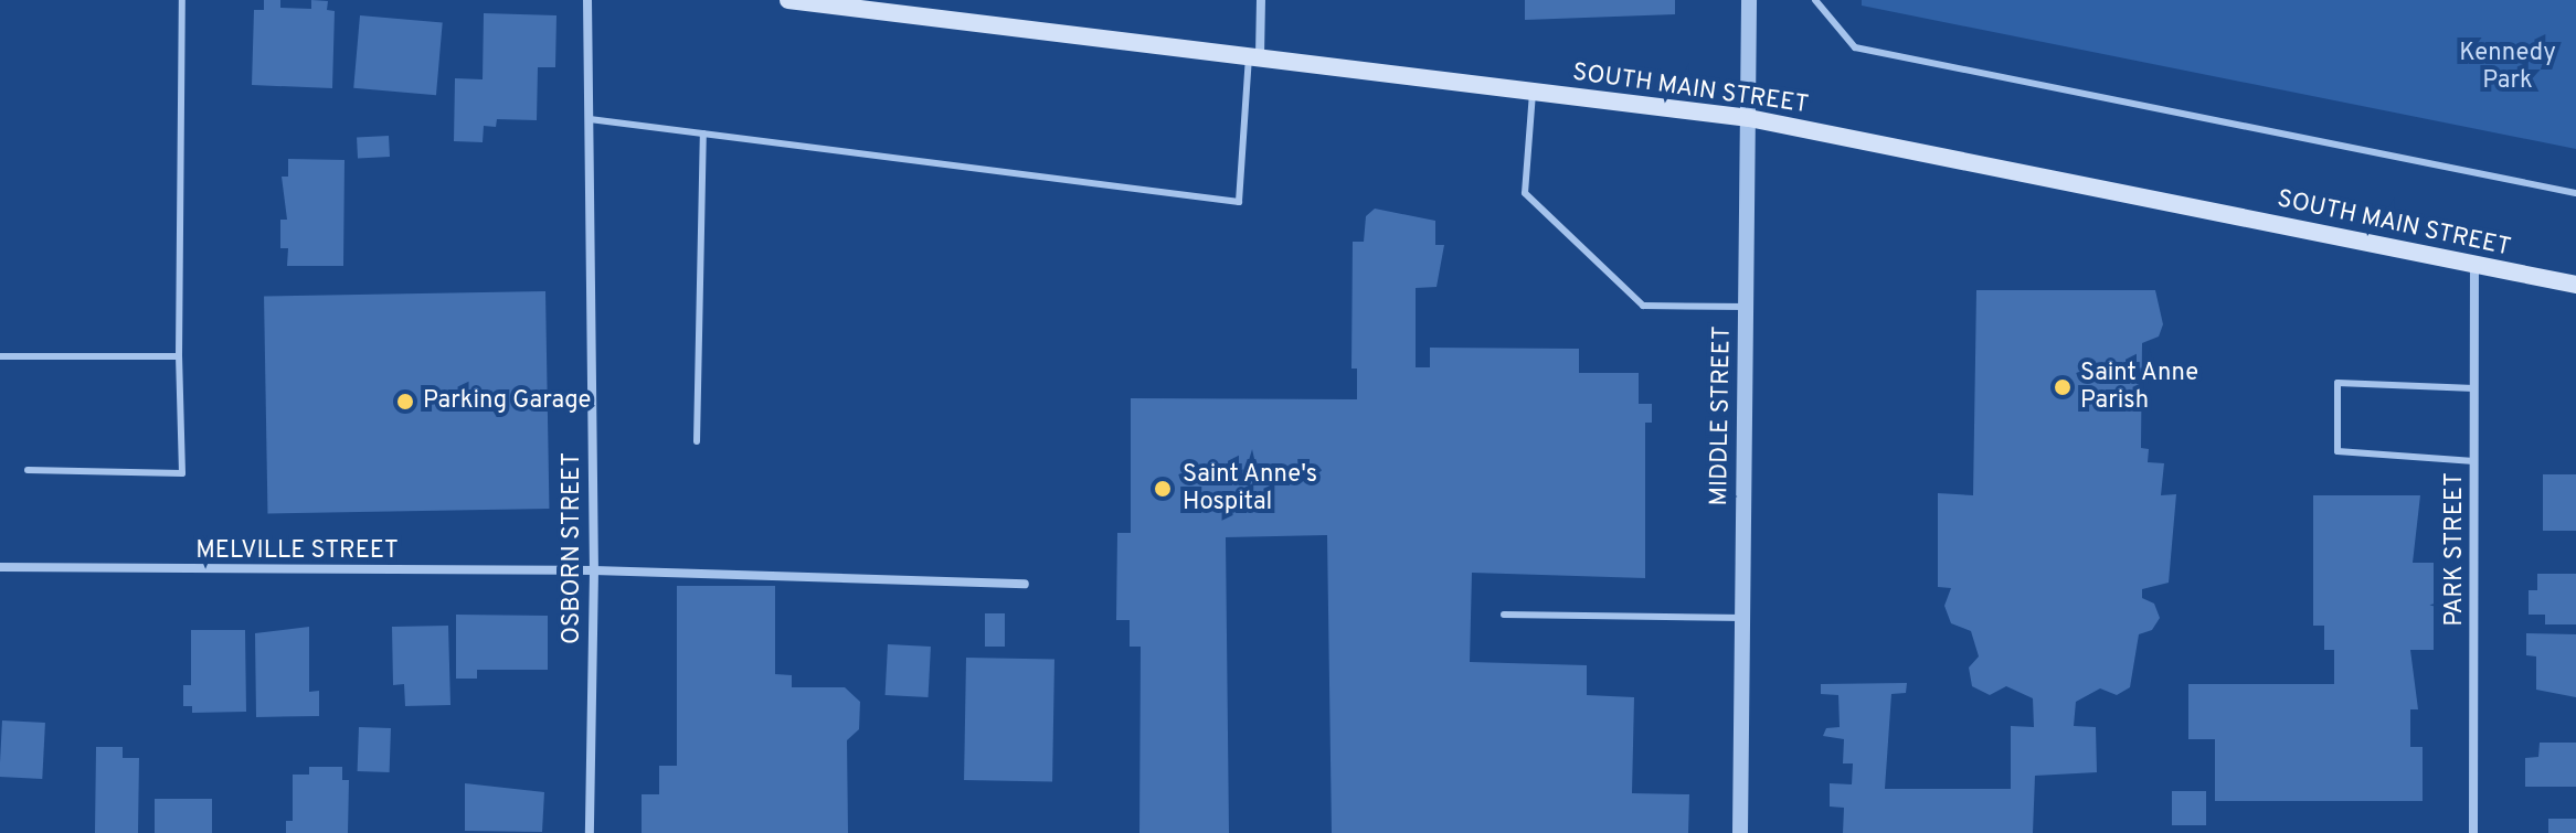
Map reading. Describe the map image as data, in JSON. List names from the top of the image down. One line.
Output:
{"streets":{"main road":["SOUTH MAIN STREET"],"street":["MIDDLE STREET","OSBORN STREET","PARK STREET","MELVILLE STREET"]},"crossings":[["SOUTH MAIN STREET","MIDDLE STREET"],["SOUTH MAIN STREET","PARK STREET"],["OSBORN STREET","MELVILLE STREET"]],"parks":["Kennedy Park"],"places":["Saint Anne Parish","Parking Garage","Saint Anne's Hospital"]}
